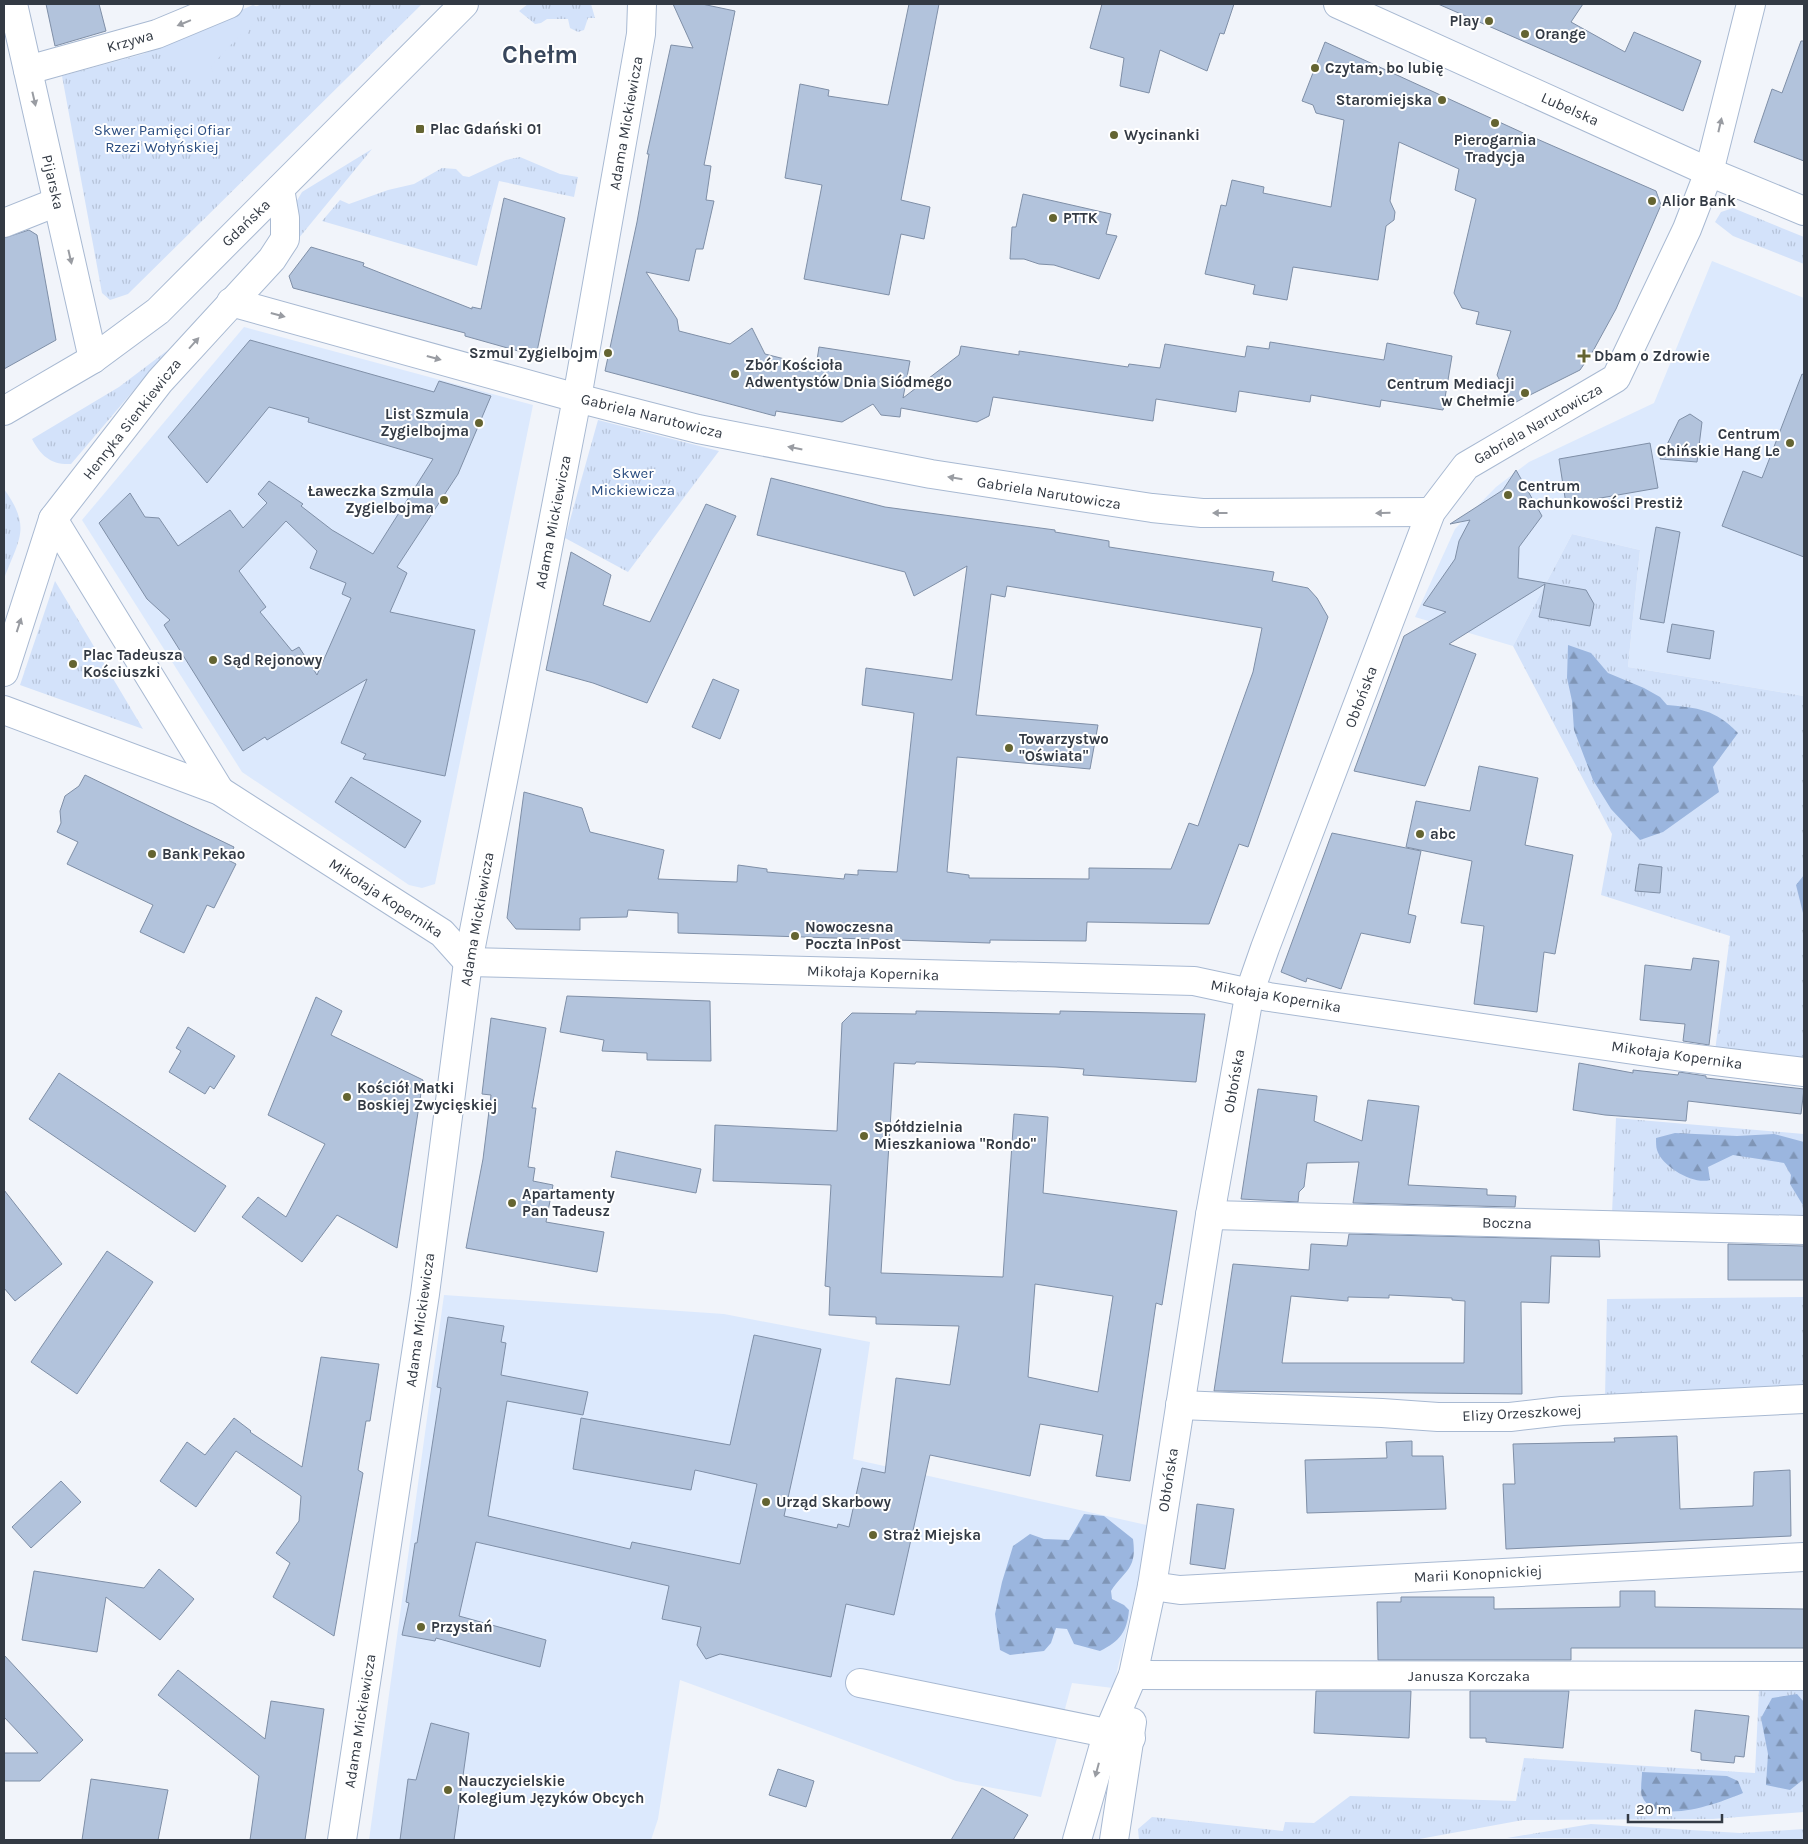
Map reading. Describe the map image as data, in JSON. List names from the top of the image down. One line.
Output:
{"streets":{"street":["Krzywa","Lubelska","Adama Mickiewicza","Pijarska","Gdańska","Gabriela Narutowicza","Henryka Sienkiewicza","Obłońska","Mikołaja Kopernika","Boczna","Elizy Orzeszkowej","Marii Konopnickiej","Janusza Korczaka"]},"crossings":[["Krzywa","Pijarska"],["Lubelska","Gabriela Narutowicza"],["Adama Mickiewicza","Gabriela Narutowicza"],["Adama Mickiewicza","Mikołaja Kopernika"],["Pijarska","Gdańska"],["Gdańska","Henryka Sienkiewicza"],["Gabriela Narutowicza","Henryka Sienkiewicza"],["Gabriela Narutowicza","Obłońska"],["Obłońska","Mikołaja Kopernika"],["Obłońska","Boczna"],["Obłońska","Elizy Orzeszkowej"],["Obłońska","Marii Konopnickiej"],["Obłońska","Janusza Korczaka"]],"one_way":["Krzywa","Pijarska","Henryka Sienkiewicza"],"districts":["Chełm"],"parks":["Skwer Pamięci Ofiar Rzezi Wołyńskiej","Skwer Mickiewicza"],"places":{"other":["Play","Orange","Czytam, bo lubię","Staromiejska","Pierogarnia Tradycja","Wycinanki","Alior Bank","PTTK","Szmul Zygielbojm","Zbór Kościoła Adwentystów Dnia Siódmego","Centrum Mediacji w Chełmie","List Szmula Zygielbojma","Centrum Chińskie Hang Le","Centrum Rachunkowości Prestiż","Ławeczka Szmula Zygielbojma","Sąd Rejonowy","Plac Tadeusza Kościuszki","Towarzystwo \"Oświata\"","abc","Bank Pekao","Nowoczesna Poczta InPost","Kościół Matki Boskiej Zwycięskiej","Spółdzielnia Mieszkaniowa \"Rondo\"","Apartamenty Pan Tadeusz","Urząd Skarbowy","Straż Miejska","Przystań","Nauczycielskie Kolegium Języków Obcych"],"transit":["Plac Gdański 01"],"health":["Dbam o Zdrowie"]},"scale_bar":"20 m"}
